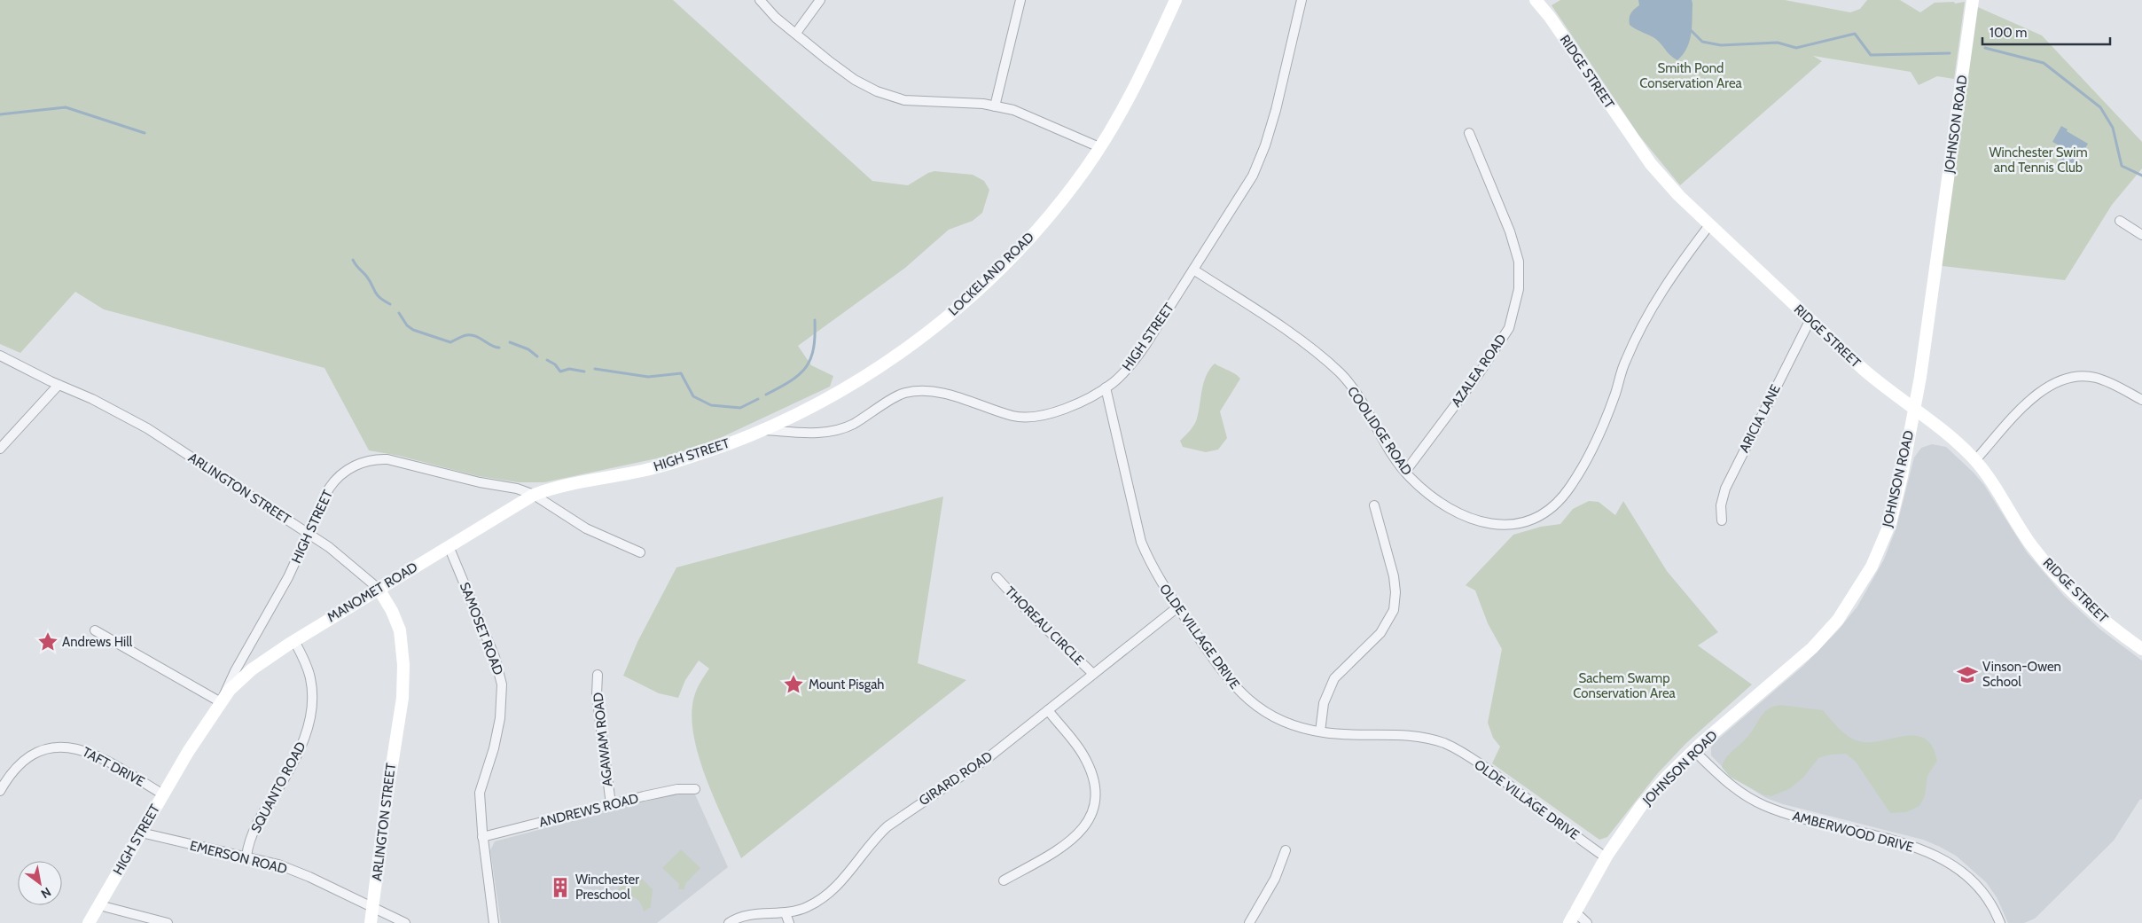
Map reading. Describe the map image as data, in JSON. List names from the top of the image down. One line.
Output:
{"streets":{"street":["RIDGE STREET","JOHNSON ROAD","LOCKELAND ROAD","HIGH STREET","AZALEA ROAD","ARICIA LANE","COOLIDGE ROAD","ARLINGTON STREET","MANOMET ROAD","THOREAU CIRCLE","SAMOSET ROAD","OLDE VILLAGE DRIVE","AGAWAM ROAD","TAFT DRIVE","GIRARD ROAD","SQUANTO ROAD","ANDREWS ROAD","AMBERWOOD DRIVE","EMERSON ROAD"]},"crossings":[["RIDGE STREET","JOHNSON ROAD"],["RIDGE STREET","ARICIA LANE"],["RIDGE STREET","COOLIDGE ROAD"],["JOHNSON ROAD","OLDE VILLAGE DRIVE"],["JOHNSON ROAD","AMBERWOOD DRIVE"],["LOCKELAND ROAD","HIGH STREET"],["HIGH STREET","COOLIDGE ROAD"],["HIGH STREET","ARLINGTON STREET"],["HIGH STREET","MANOMET ROAD"],["HIGH STREET","OLDE VILLAGE DRIVE"],["HIGH STREET","TAFT DRIVE"],["HIGH STREET","EMERSON ROAD"],["AZALEA ROAD","COOLIDGE ROAD"],["ARLINGTON STREET","MANOMET ROAD"],["ARLINGTON STREET","EMERSON ROAD"],["MANOMET ROAD","SAMOSET ROAD"],["MANOMET ROAD","SQUANTO ROAD"],["THOREAU CIRCLE","GIRARD ROAD"],["SAMOSET ROAD","ANDREWS ROAD"],["OLDE VILLAGE DRIVE","GIRARD ROAD"],["AGAWAM ROAD","ANDREWS ROAD"],["SQUANTO ROAD","EMERSON ROAD"]],"parks":["Smith Pond Conservation Area","Winchester Swim and Tennis Club","Sachem Swamp Conservation Area"],"places":{"place":["Andrews Hill","Mount Pisgah"],"school or university":["Vinson-Owen School"],"building":["Winchester Preschool"]},"scale_bar":"100 m","north":"bottom right"}
